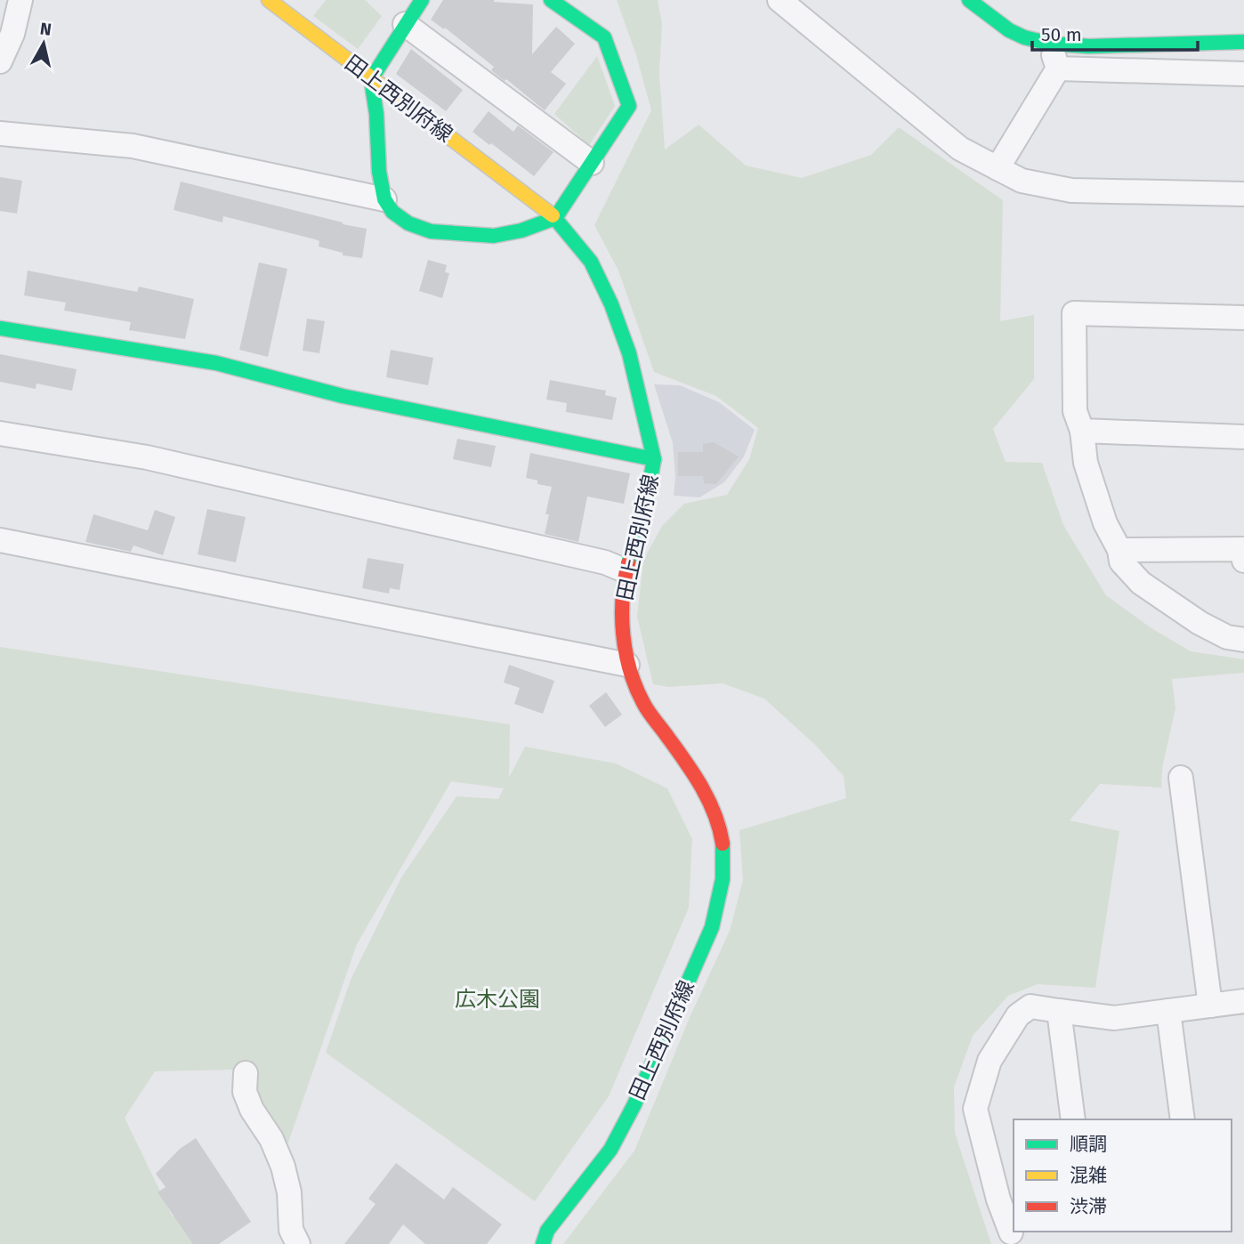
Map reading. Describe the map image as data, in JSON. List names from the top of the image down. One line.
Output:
{"streets":{"street":["田上西別府線"]},"parks":["広木公園"],"legend":["順調","混雑","渋滞"],"scale_bar":"50 m","north":"top"}
